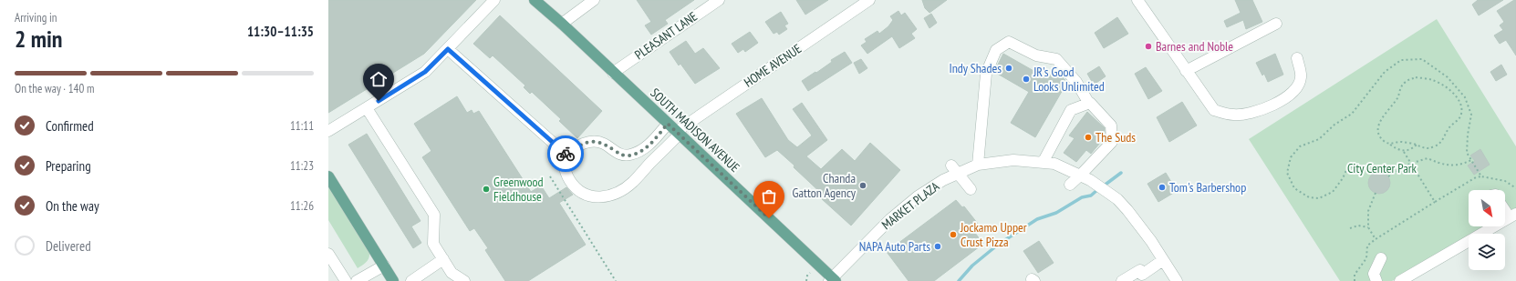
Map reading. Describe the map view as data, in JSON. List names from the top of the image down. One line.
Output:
{"streets":{"main road":["SOUTH MADISON AVENUE"],"street":["PLEASANT LANE","HOME AVENUE","MARKET PLAZA"]},"crossings":[["PLEASANT LANE","SOUTH MADISON AVENUE"],["HOME AVENUE","SOUTH MADISON AVENUE"],["SOUTH MADISON AVENUE","MARKET PLAZA"]],"parks":["City Center Park"],"places":["Barnes and Noble","Indy Shades","JR's Good Looks Unlimited","The Suds","Chanda Gatton Agency","Tom's Barbershop","Greenwood Fieldhouse","Jockamo Upper Crust Pizza","NAPA Auto Parts"],"north":"bottom right","page":{"heading":["2 min","Arriving in","11:30–11:35"],"bar":"On the way · 140 m","list":[["Confirmed","11:11"],["Preparing","11:23"],["On the way","11:26"],"Delivered"]}}
